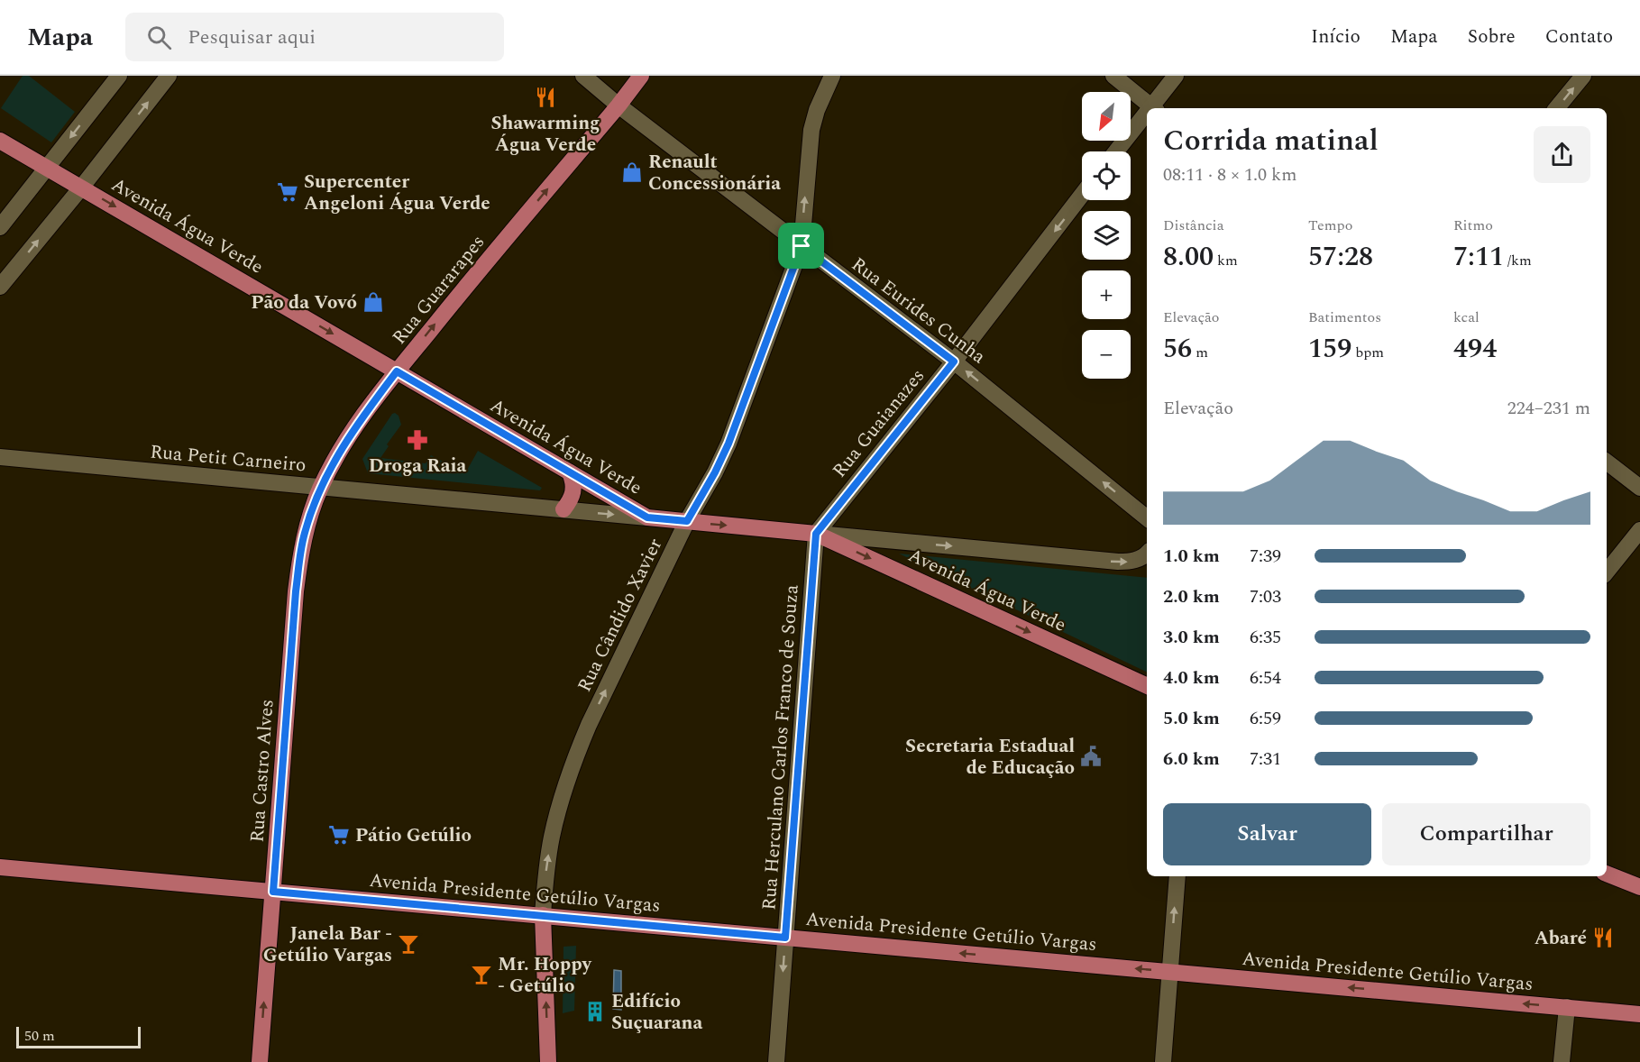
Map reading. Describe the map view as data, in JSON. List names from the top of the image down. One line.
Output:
{"streets":{"main road":["Avenida Água Verde","Rua Guararapes","Rua Cândido Xavier","Rua Castro Alves","Avenida Presidente Getúlio Vargas"],"street":["Rua Eurides Cunha","Rua Guaianazes","Rua Petit Carneiro","Rua Herculano Carlos Franco de Souza"]},"crossings":[["Avenida Água Verde","Rua Guararapes"],["Avenida Água Verde","Rua Guaianazes"],["Avenida Água Verde","Rua Petit Carneiro"],["Avenida Água Verde","Rua Cândido Xavier"],["Avenida Água Verde","Rua Herculano Carlos Franco de Souza"],["Rua Guararapes","Rua Eurides Cunha"],["Rua Guararapes","Rua Petit Carneiro"],["Rua Guararapes","Rua Castro Alves"],["Rua Eurides Cunha","Rua Guaianazes"],["Rua Eurides Cunha","Rua Cândido Xavier"],["Rua Guaianazes","Rua Herculano Carlos Franco de Souza"],["Rua Petit Carneiro","Rua Castro Alves"],["Rua Cândido Xavier","Avenida Presidente Getúlio Vargas"],["Rua Herculano Carlos Franco de Souza","Avenida Presidente Getúlio Vargas"],["Rua Castro Alves","Avenida Presidente Getúlio Vargas"]],"one_way":["Avenida Água Verde","Rua Guararapes","Rua Guaianazes","Rua Cândido Xavier","Avenida Presidente Getúlio Vargas"],"places":{"restaurant":["Shawarming Água Verde","Abaré"],"shop":["Renault Concessionária","Pão da Vovó"],"supermarket":["Supercenter Angeloni Água Verde","Pátio Getúlio"],"pharmacy":["Droga Raia"],"public building":["Secretaria Estadual de Educação"],"bar":["Janela Bar - Getúlio Vargas","Mr. Hoppy - Getúlio"],"building":["Edifício Suçuarana"]},"scale_bar":"50 m","north":"bottom left","page":{"header":"Mapa","search":"Pesquisar aqui","nav":["Início","Mapa","Sobre","Contato"],"map_buttons":["+","−"],"heading":["Corrida matinal","08:11 · 8 × 1.0 km"],"stats":[["Distância","8.00 km"],["Tempo","57:28"],["Ritmo","7:11 /km"],["Elevação","56 m"],["Batimentos","159 bpm"],["kcal","494"]],"chart":["Elevação","224–231 m"],"list":[{"name":"1.0 km","note":"7:39"},{"name":"2.0 km","note":"7:03"},{"name":"3.0 km","note":"6:35"},{"name":"4.0 km","note":"6:54"},{"name":"5.0 km","note":"6:59"},{"name":"6.0 km","note":"7:31"}],"buttons":["Salvar","Compartilhar"],"scale":"50 m"}}
